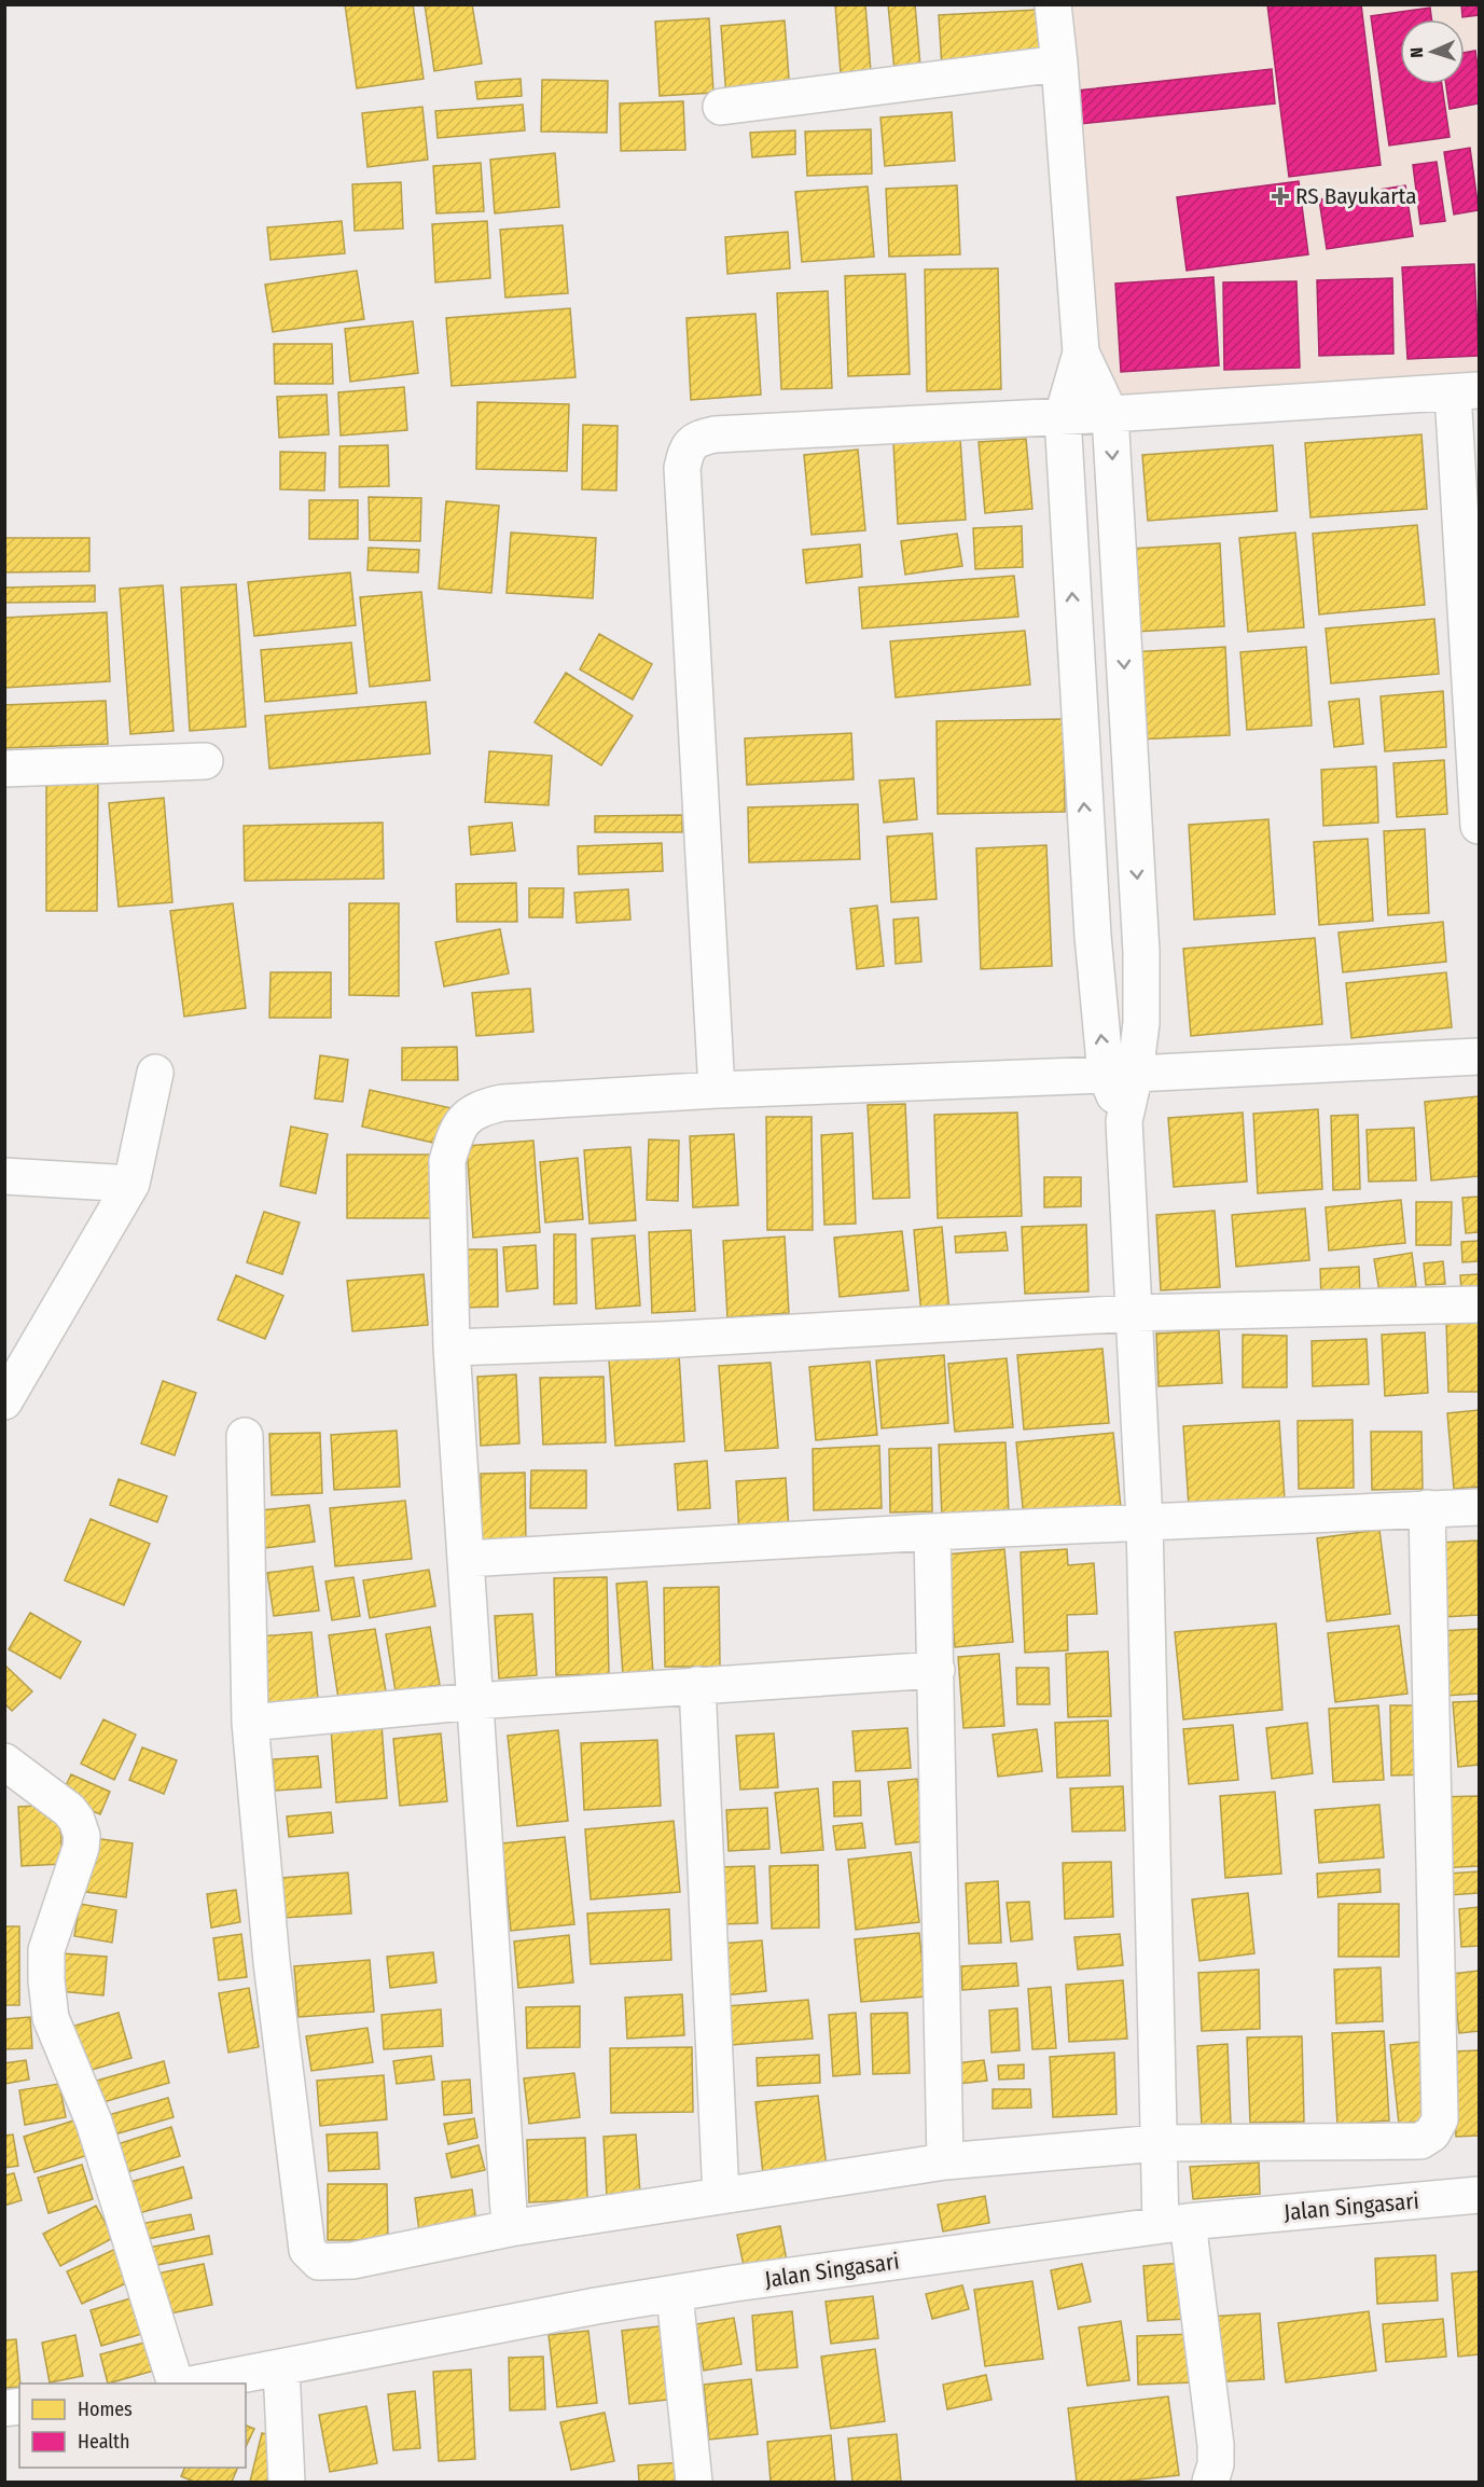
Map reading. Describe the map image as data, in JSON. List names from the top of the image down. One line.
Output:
{"streets":{"street":["Jalan Singasari"]},"places":{"health":["RS Bayukarta"]},"legend":["Homes","Health"],"north":"left"}
